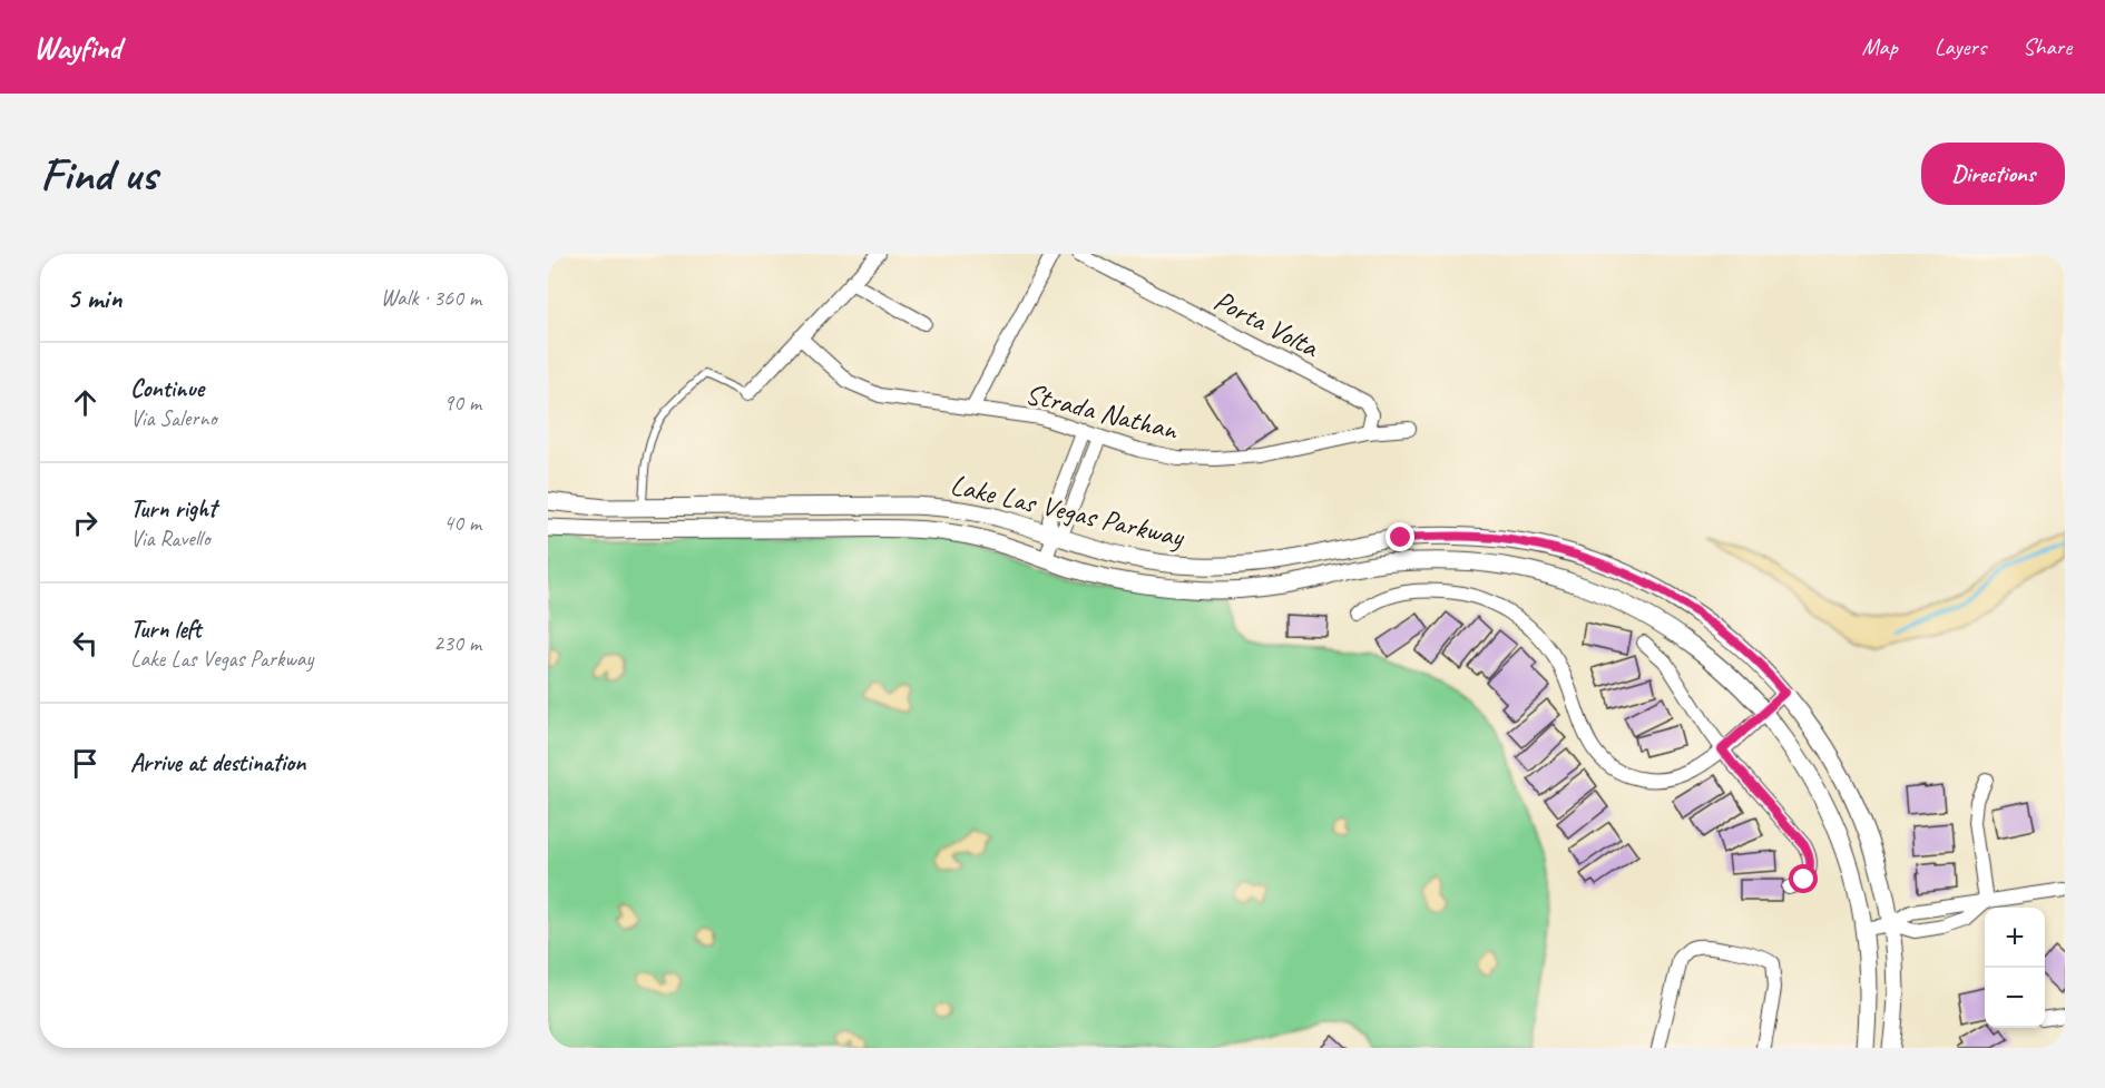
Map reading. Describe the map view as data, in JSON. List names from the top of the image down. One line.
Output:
{"streets":{"street":["Porta Volta","Strada Nathan","Lake Las Vegas Parkway"]},"crossings":[["Porta Volta","Strada Nathan"]],"page":{"header":"Wayfind","nav":["Map","Layers","Share"],"buttons":"Directions","title":"Find us","heading":["5 min","Walk · 360 m"],"list":[["Continue","Via Salerno","90 m"],["Turn right","Via Ravello","40 m"],["Turn left","Lake Las Vegas Parkway","230 m"],"Arrive at destination"],"map_buttons":["+","−"]}}
